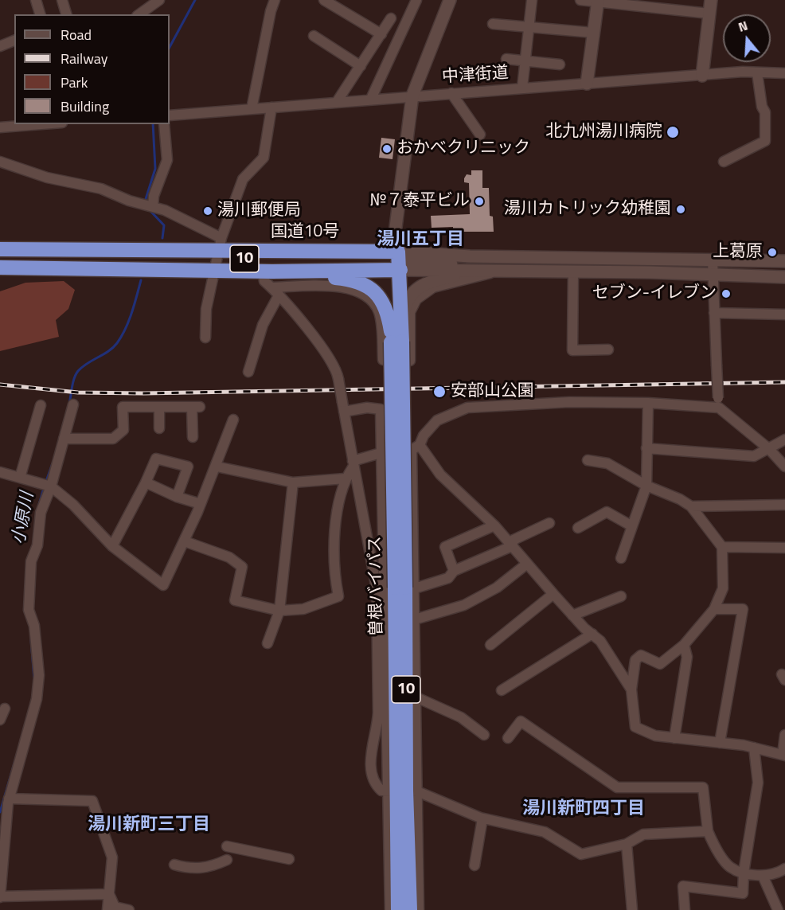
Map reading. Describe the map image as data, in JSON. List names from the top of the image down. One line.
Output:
{"streets":{"highway":["国道10号","10","曽根バイパス"],"street":["中津街道"]},"crossings":[["国道10号","10"],["国道10号","曽根バイパス"],["10","曽根バイパス"]],"districts":["湯川五丁目","湯川新町四丁目","湯川新町三丁目"],"water":["小原川"],"places":["北九州湯川病院","おかべクリニック","№７泰平ビル","湯川カトリック幼稚園","湯川郵便局","上葛原","セブン-イレブン","安部山公園"],"legend":["Road","Railway","Park","Building"],"north":"top"}
